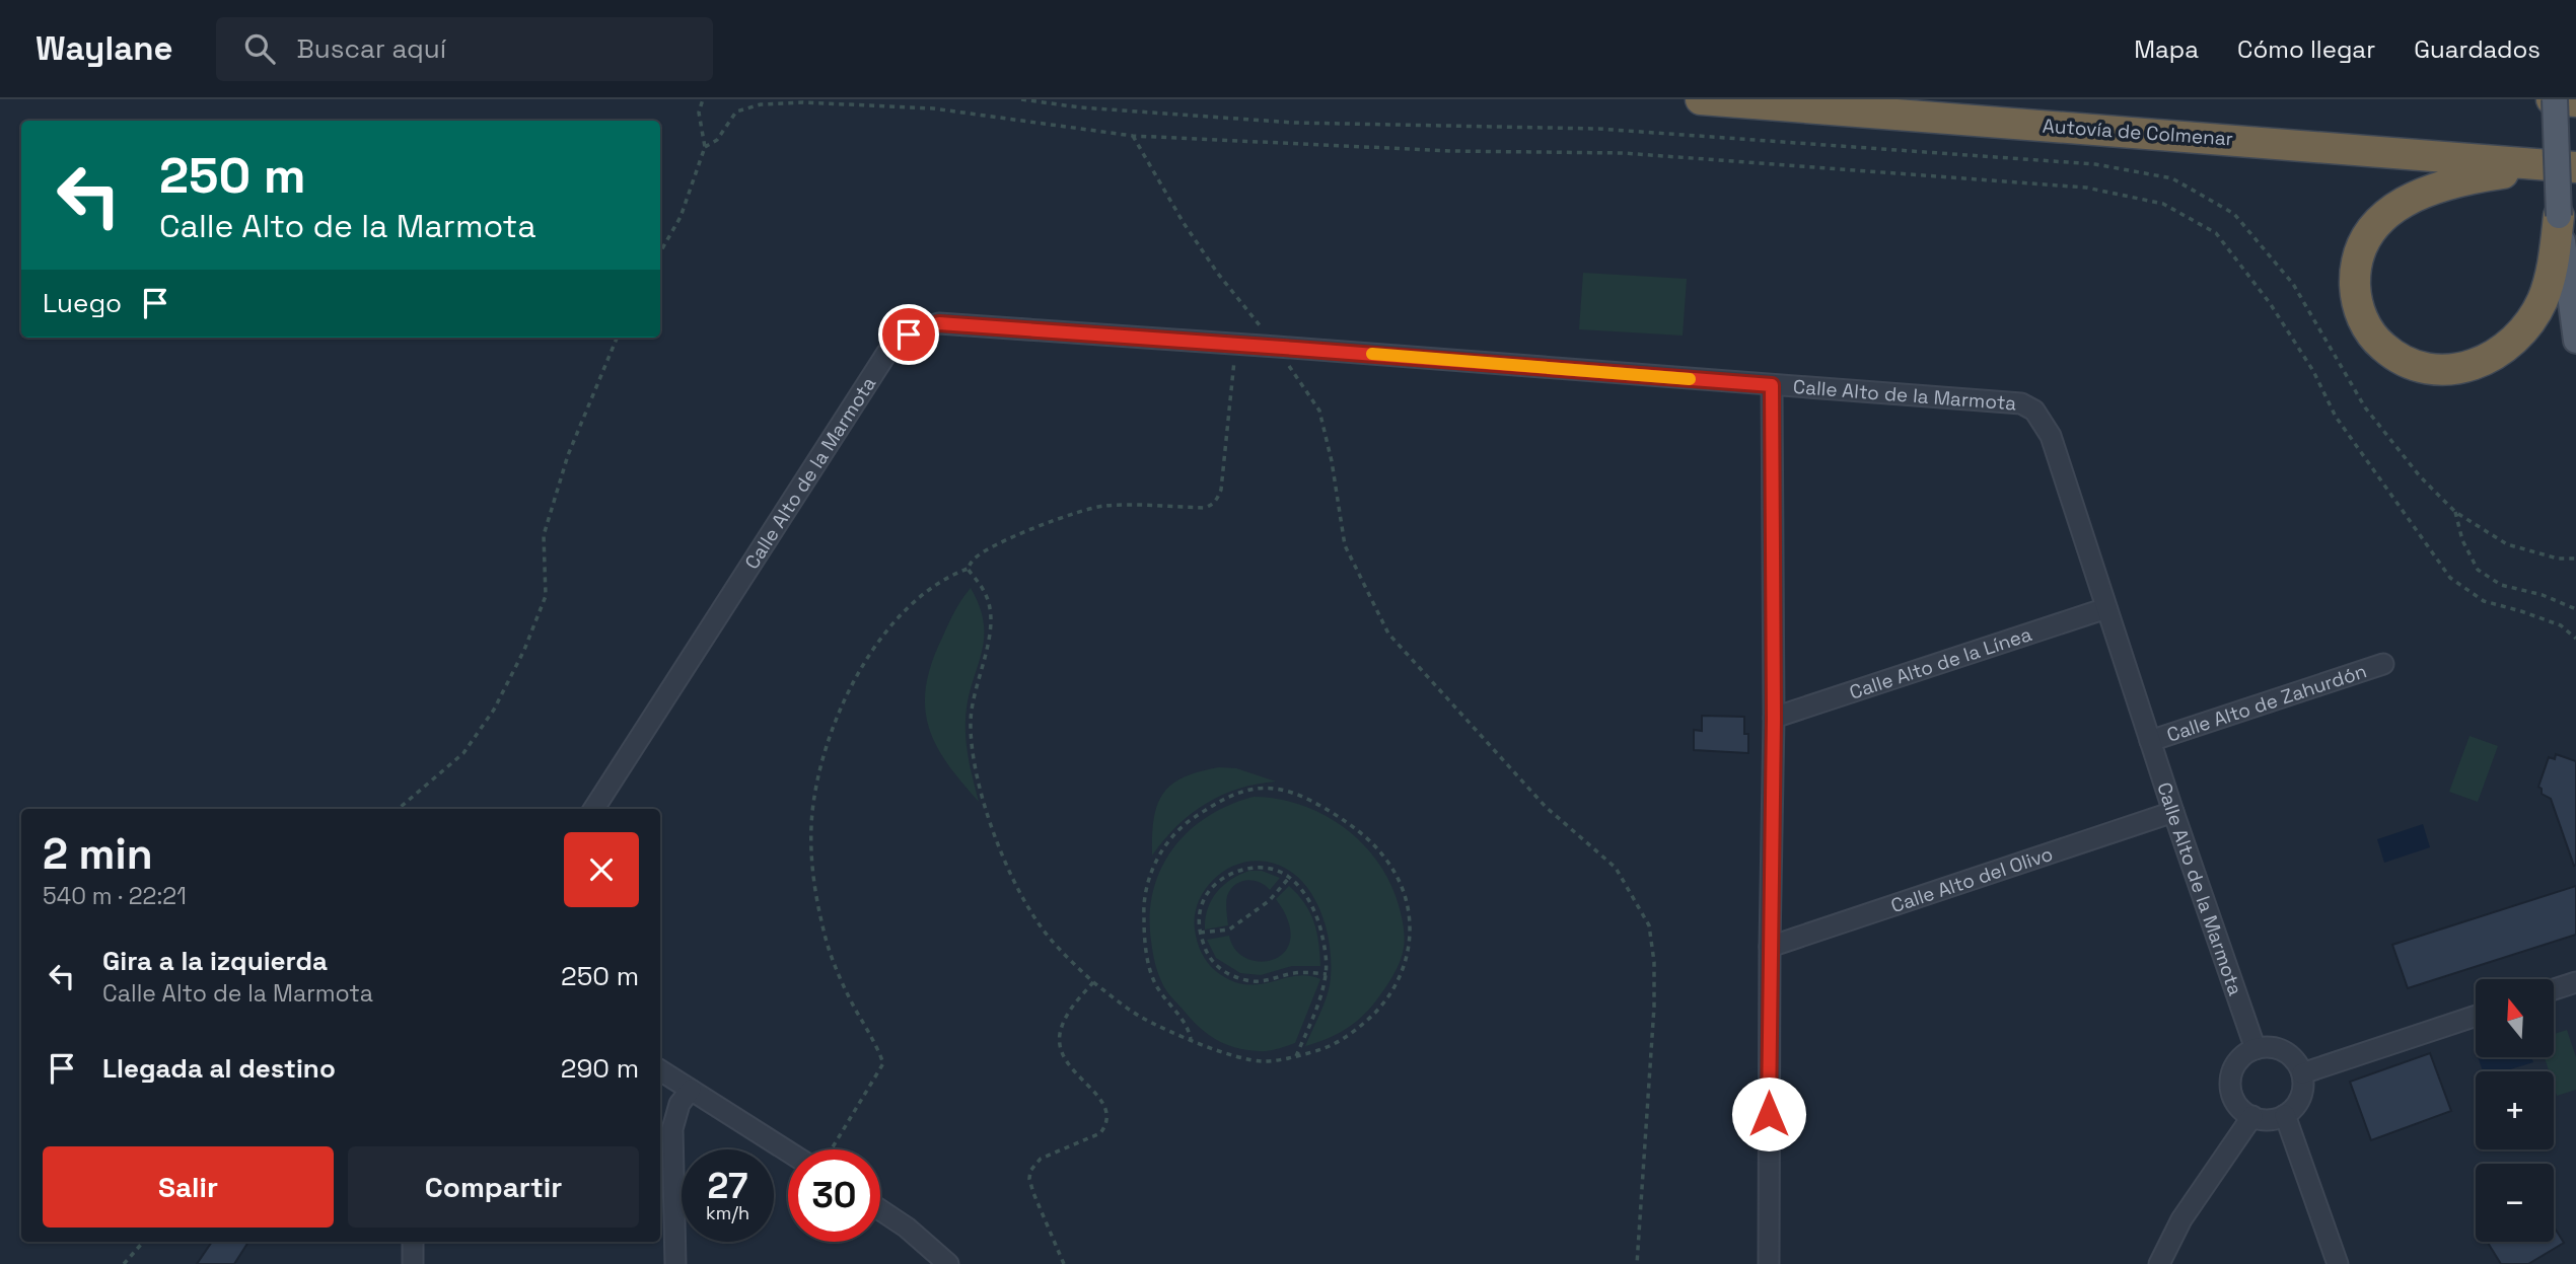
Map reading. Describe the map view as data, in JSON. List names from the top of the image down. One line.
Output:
{"streets":{"highway":["Autovía de Colmenar"],"street":["Calle Alto de la Marmota","Calle Alto de la Línea","Calle Alto de Zahurdón","Calle Alto del Olivo"]},"crossings":[["Calle Alto de la Marmota","Calle Alto de la Línea"],["Calle Alto de la Marmota","Calle Alto de Zahurdón"],["Calle Alto de la Marmota","Calle Alto del Olivo"]],"north":"top","page":{"header":"Waylane","search":"Buscar aquí","nav":["Mapa","Cómo llegar","Guardados"],"turn":["250 m","Calle Alto de la Marmota"],"then":"Luego","heading":["2 min","540 m · 22:21"],"list":[{"name":"Gira a la izquierda","note":"Calle Alto de la Marmota","value":"250 m"},{"name":"Llegada al destino","value":"290 m"}],"map_buttons":["+","−"],"buttons":["Salir","Compartir"],"speed":"27 km/h","limit":"30"}}
